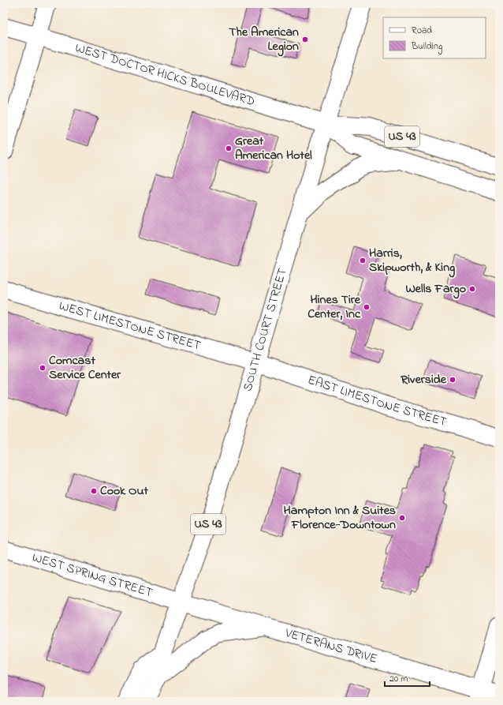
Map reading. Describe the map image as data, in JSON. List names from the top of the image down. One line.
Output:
{"streets":{"main road":["WEST DOCTOR HICKS BOULEVARD","US 43","WEST LIMESTONE STREET","SOUTH COURT STREET","EAST LIMESTONE STREET","WEST SPRING STREET","VETERANS DRIVE"]},"crossings":[["WEST DOCTOR HICKS BOULEVARD","US 43"],["WEST DOCTOR HICKS BOULEVARD","SOUTH COURT STREET"],["US 43","SOUTH COURT STREET"],["WEST LIMESTONE STREET","SOUTH COURT STREET"],["WEST LIMESTONE STREET","EAST LIMESTONE STREET"],["SOUTH COURT STREET","EAST LIMESTONE STREET"],["SOUTH COURT STREET","WEST SPRING STREET"],["SOUTH COURT STREET","VETERANS DRIVE"],["WEST SPRING STREET","VETERANS DRIVE"]],"places":["The American Legion","Great American Hotel","Harris, Skipworth, & King","Wells Fargo","Hines Tire Center, Inc","Comcast Service Center","Riverside","Cook Out","Hampton Inn & Suites Florence-Downtown"],"legend":["Road","Building"],"scale_bar":"20 m"}
